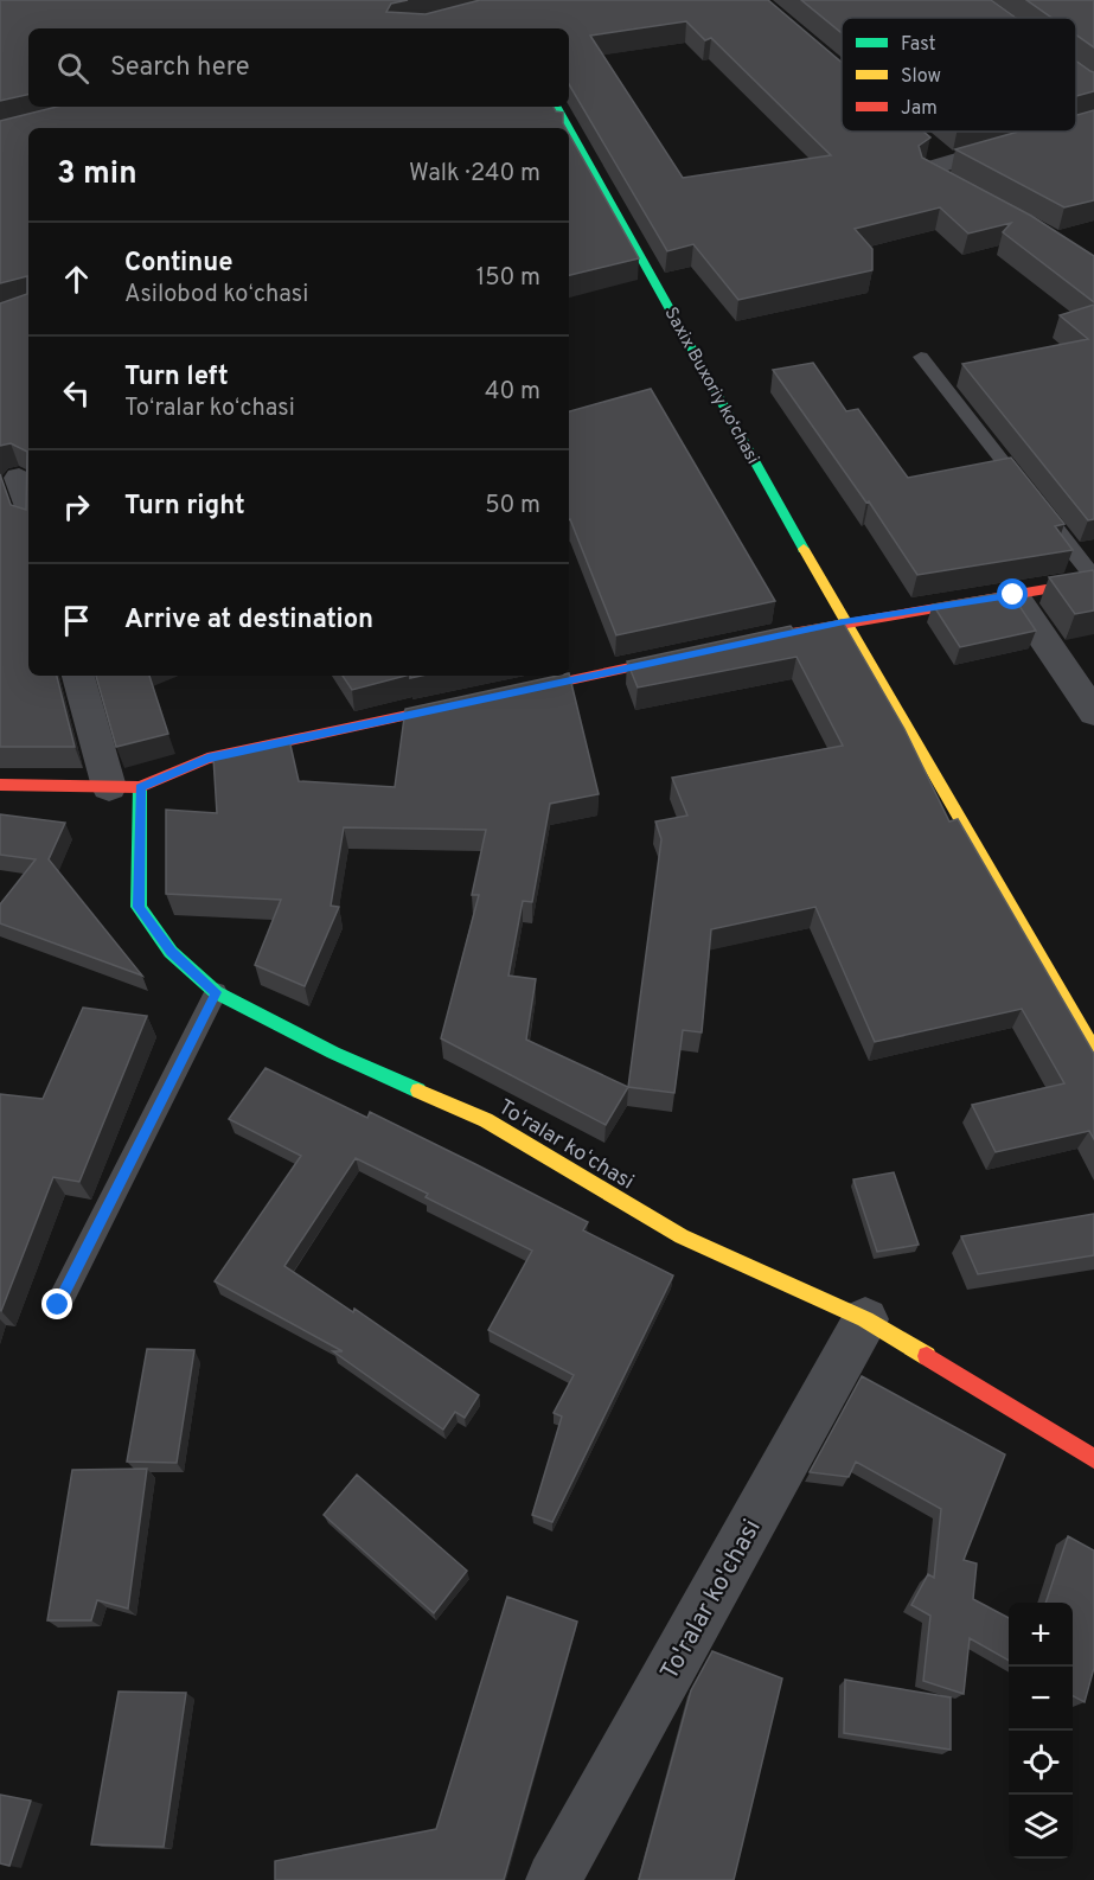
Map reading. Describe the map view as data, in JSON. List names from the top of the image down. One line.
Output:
{"streets":{"street":["Saxix Buxoriy ko‘chasi","Toʻralar koʻchasi","To'ralar ko'chasi"]},"crossings":[["Toʻralar koʻchasi","To'ralar ko'chasi"]],"legend":["Fast","Slow","Jam"],"page":{"search":"Search here","heading":["3 min","Walk · 240 m"],"list":[["Continue","Asilobod koʻchasi","150 m"],["Turn left","Toʻralar koʻchasi","40 m"],["Turn right","50 m"],"Arrive at destination"],"map_buttons":["+","−"]}}
